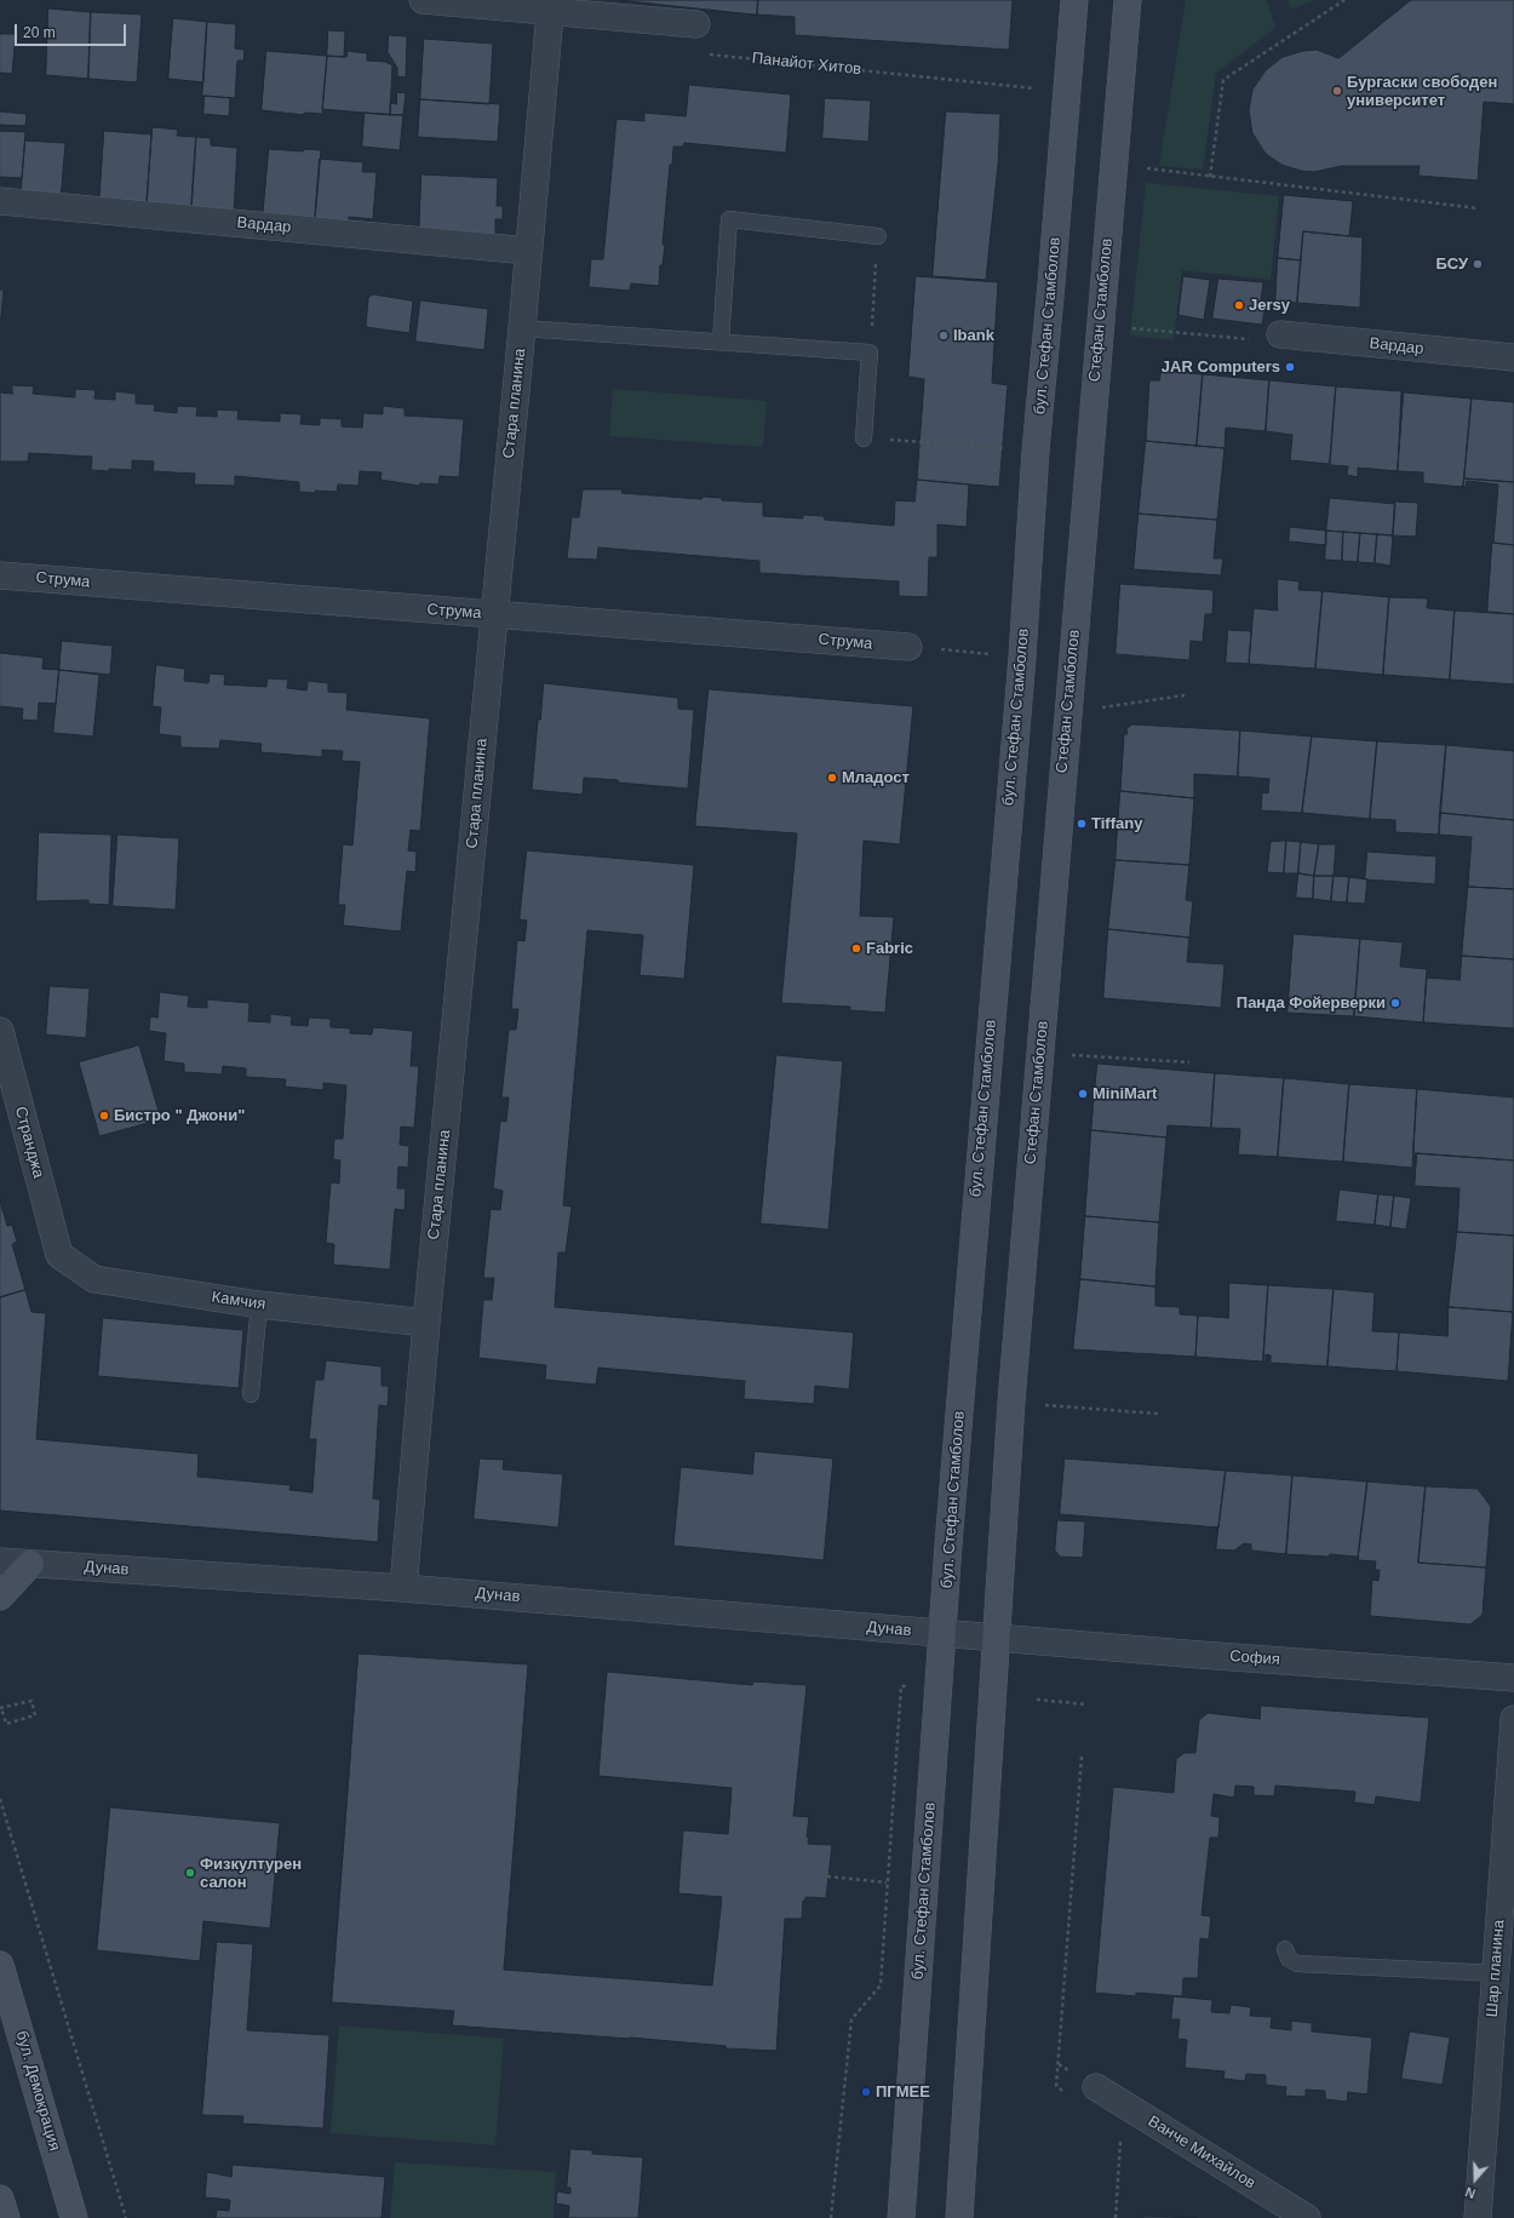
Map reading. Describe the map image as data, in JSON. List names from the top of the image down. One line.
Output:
{"streets":{"main road":["Стефан Стамболов","бул. Стефан Стамболов","бул. Демокрация"],"street":["Вардар","Стара планина","Струма","Странджа","Камчия","Дунав","София","Шар планина","Ванче Михайлов"],"path":["Панайот Хитов"]},"crossings":[["Панайот Хитов","бул. Стефан Стамболов"],["Вардар","Стара планина"],["бул. Стефан Стамболов","Дунав"],["Стара планина","Струма"],["Стара планина","Камчия"],["Стара планина","Дунав"],["Странджа","Камчия"],["Дунав","София"]],"places":["Бургаски свободен университет","БСУ","Jersy","Ibank","JAR Computers","Младост","Tiffany","Fabric","Панда Фойерверки","MiniMart","Бистро \" Джони\"","Физкултурен салон","ПГМЕЕ"],"scale_bar":"20 m","north":"bottom"}
